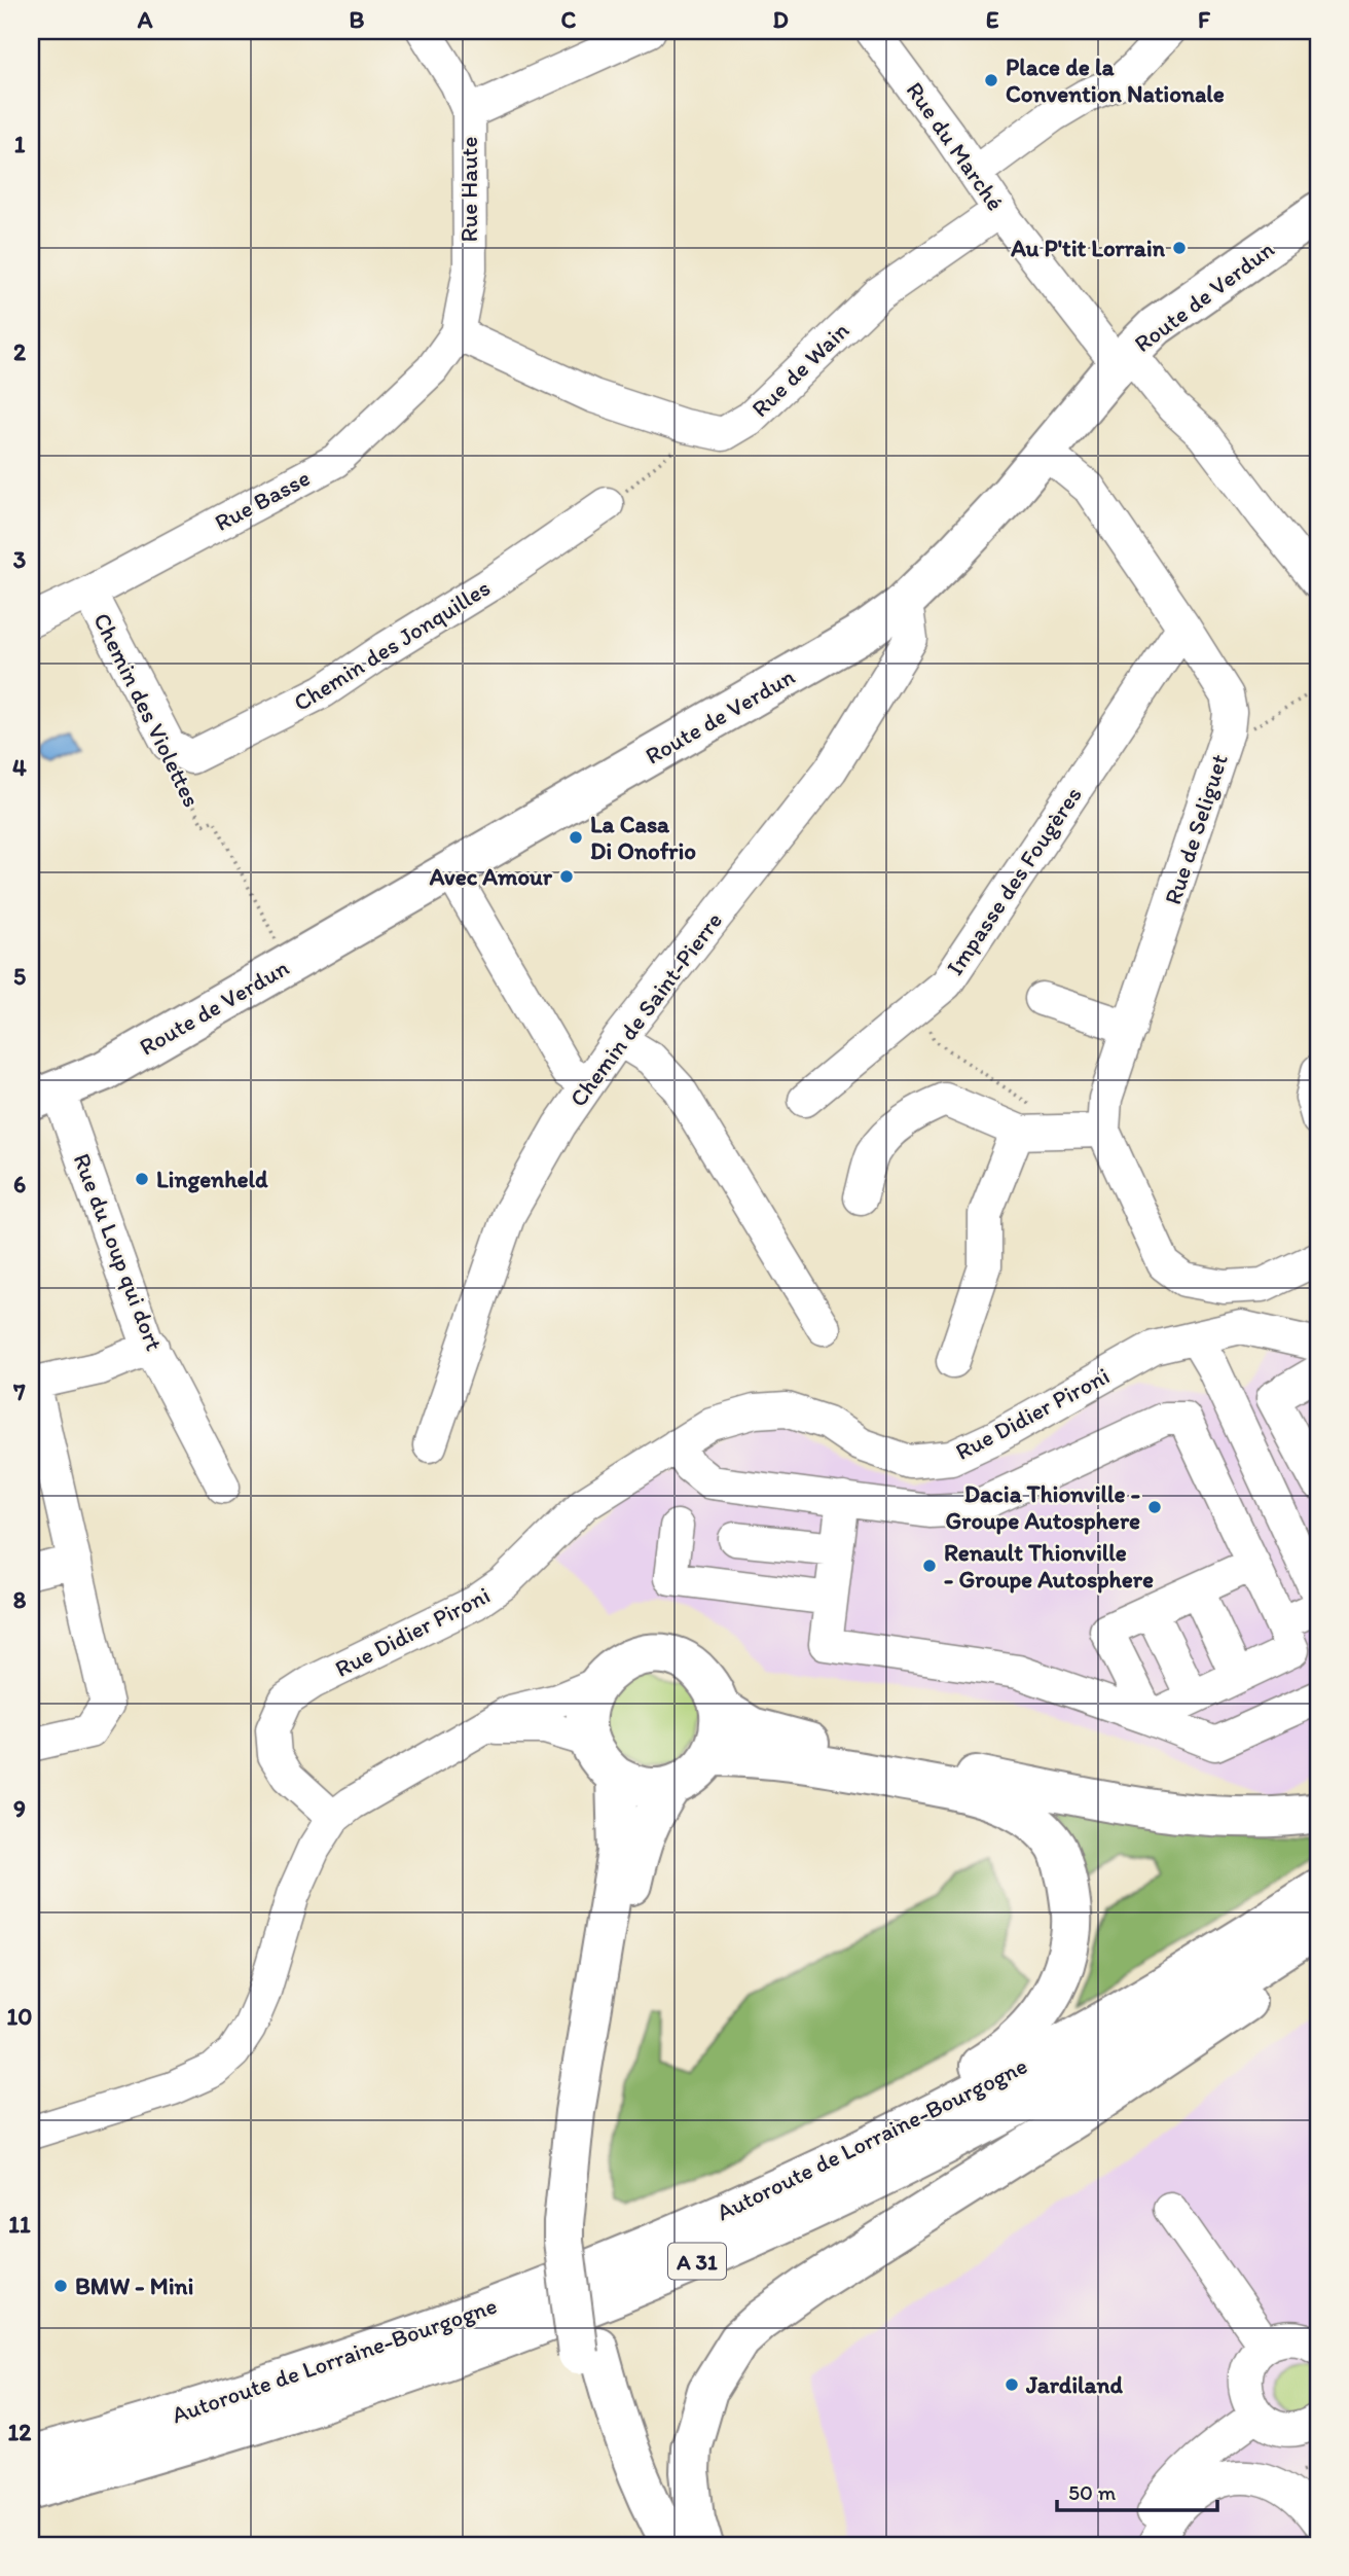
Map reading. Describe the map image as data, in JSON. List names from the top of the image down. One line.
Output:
{"streets":{"main road":["Route de Verdun","Autoroute de Lorraine-Bourgogne","A 31"],"street":["Rue du Marché","Rue Haute","Rue de Wain","Rue Basse","Chemin des Jonquilles","Chemin des Violettes","Rue de Seliguet","Impasse des Fougères","Chemin de Saint-Pierre","Rue du Loup qui dort","Rue Didier Pironi"]},"crossings":[["Rue du Marché","Route de Verdun"],["Rue du Marché","Rue de Wain"],["Rue Haute","Rue de Wain"],["Rue Haute","Rue Basse"],["Route de Verdun","Chemin des Violettes"],["Route de Verdun","Rue de Seliguet"],["Route de Verdun","Chemin de Saint-Pierre"],["Route de Verdun","Rue du Loup qui dort"],["Rue de Wain","Rue Basse"],["Rue Basse","Chemin des Violettes"],["Chemin des Jonquilles","Chemin des Violettes"],["Rue de Seliguet","Impasse des Fougères"]],"places":["Place de la Convention Nationale","Au P'tit Lorrain","La Casa Di Onofrio","Avec Amour","Lingenheld","Dacia Thionville - Groupe Autosphere","Renault Thionville - Groupe Autosphere","BMW - Mini","Jardiland"],"scale_bar":"50 m","grid":{"columns":["A","B","C","D","E","F"],"rows":["1","2","3","4","5","6","7","8","9","10","11","12"]}}
